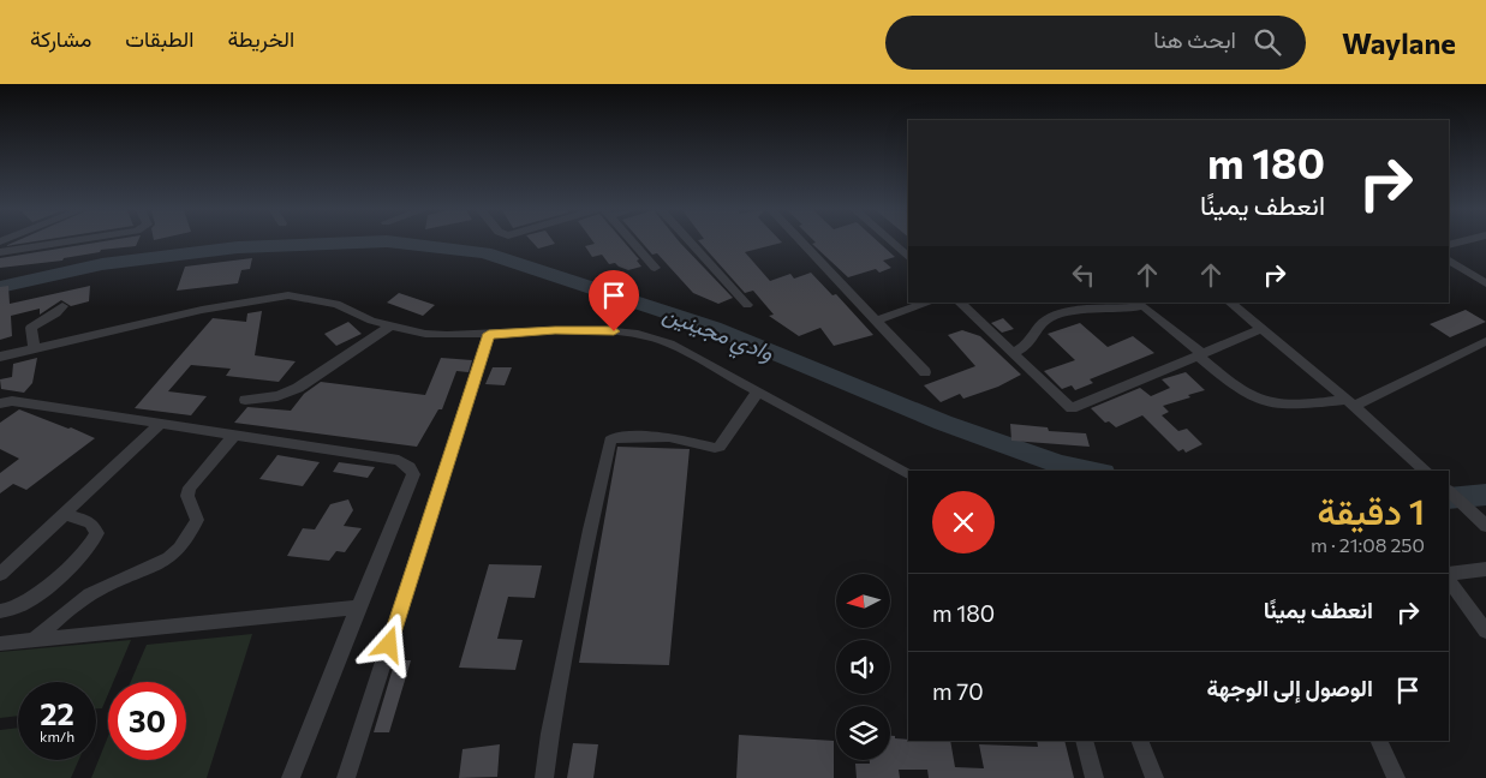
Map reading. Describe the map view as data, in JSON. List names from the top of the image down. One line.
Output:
{"water":["وادي مجينين"],"north":"left","page":{"header":"Waylane","search":"ابحث هنا","nav":["الخريطة","الطبقات","مشاركة"],"turn":["180 m","انعطف يمينًا"],"heading":["1 دقيقة","250 m · 21:08"],"list":[{"name":"انعطف يمينًا","value":"180 m"},{"name":"الوصول إلى الوجهة","value":"70 m"}],"speed":"22 km/h","limit":"30"}}
